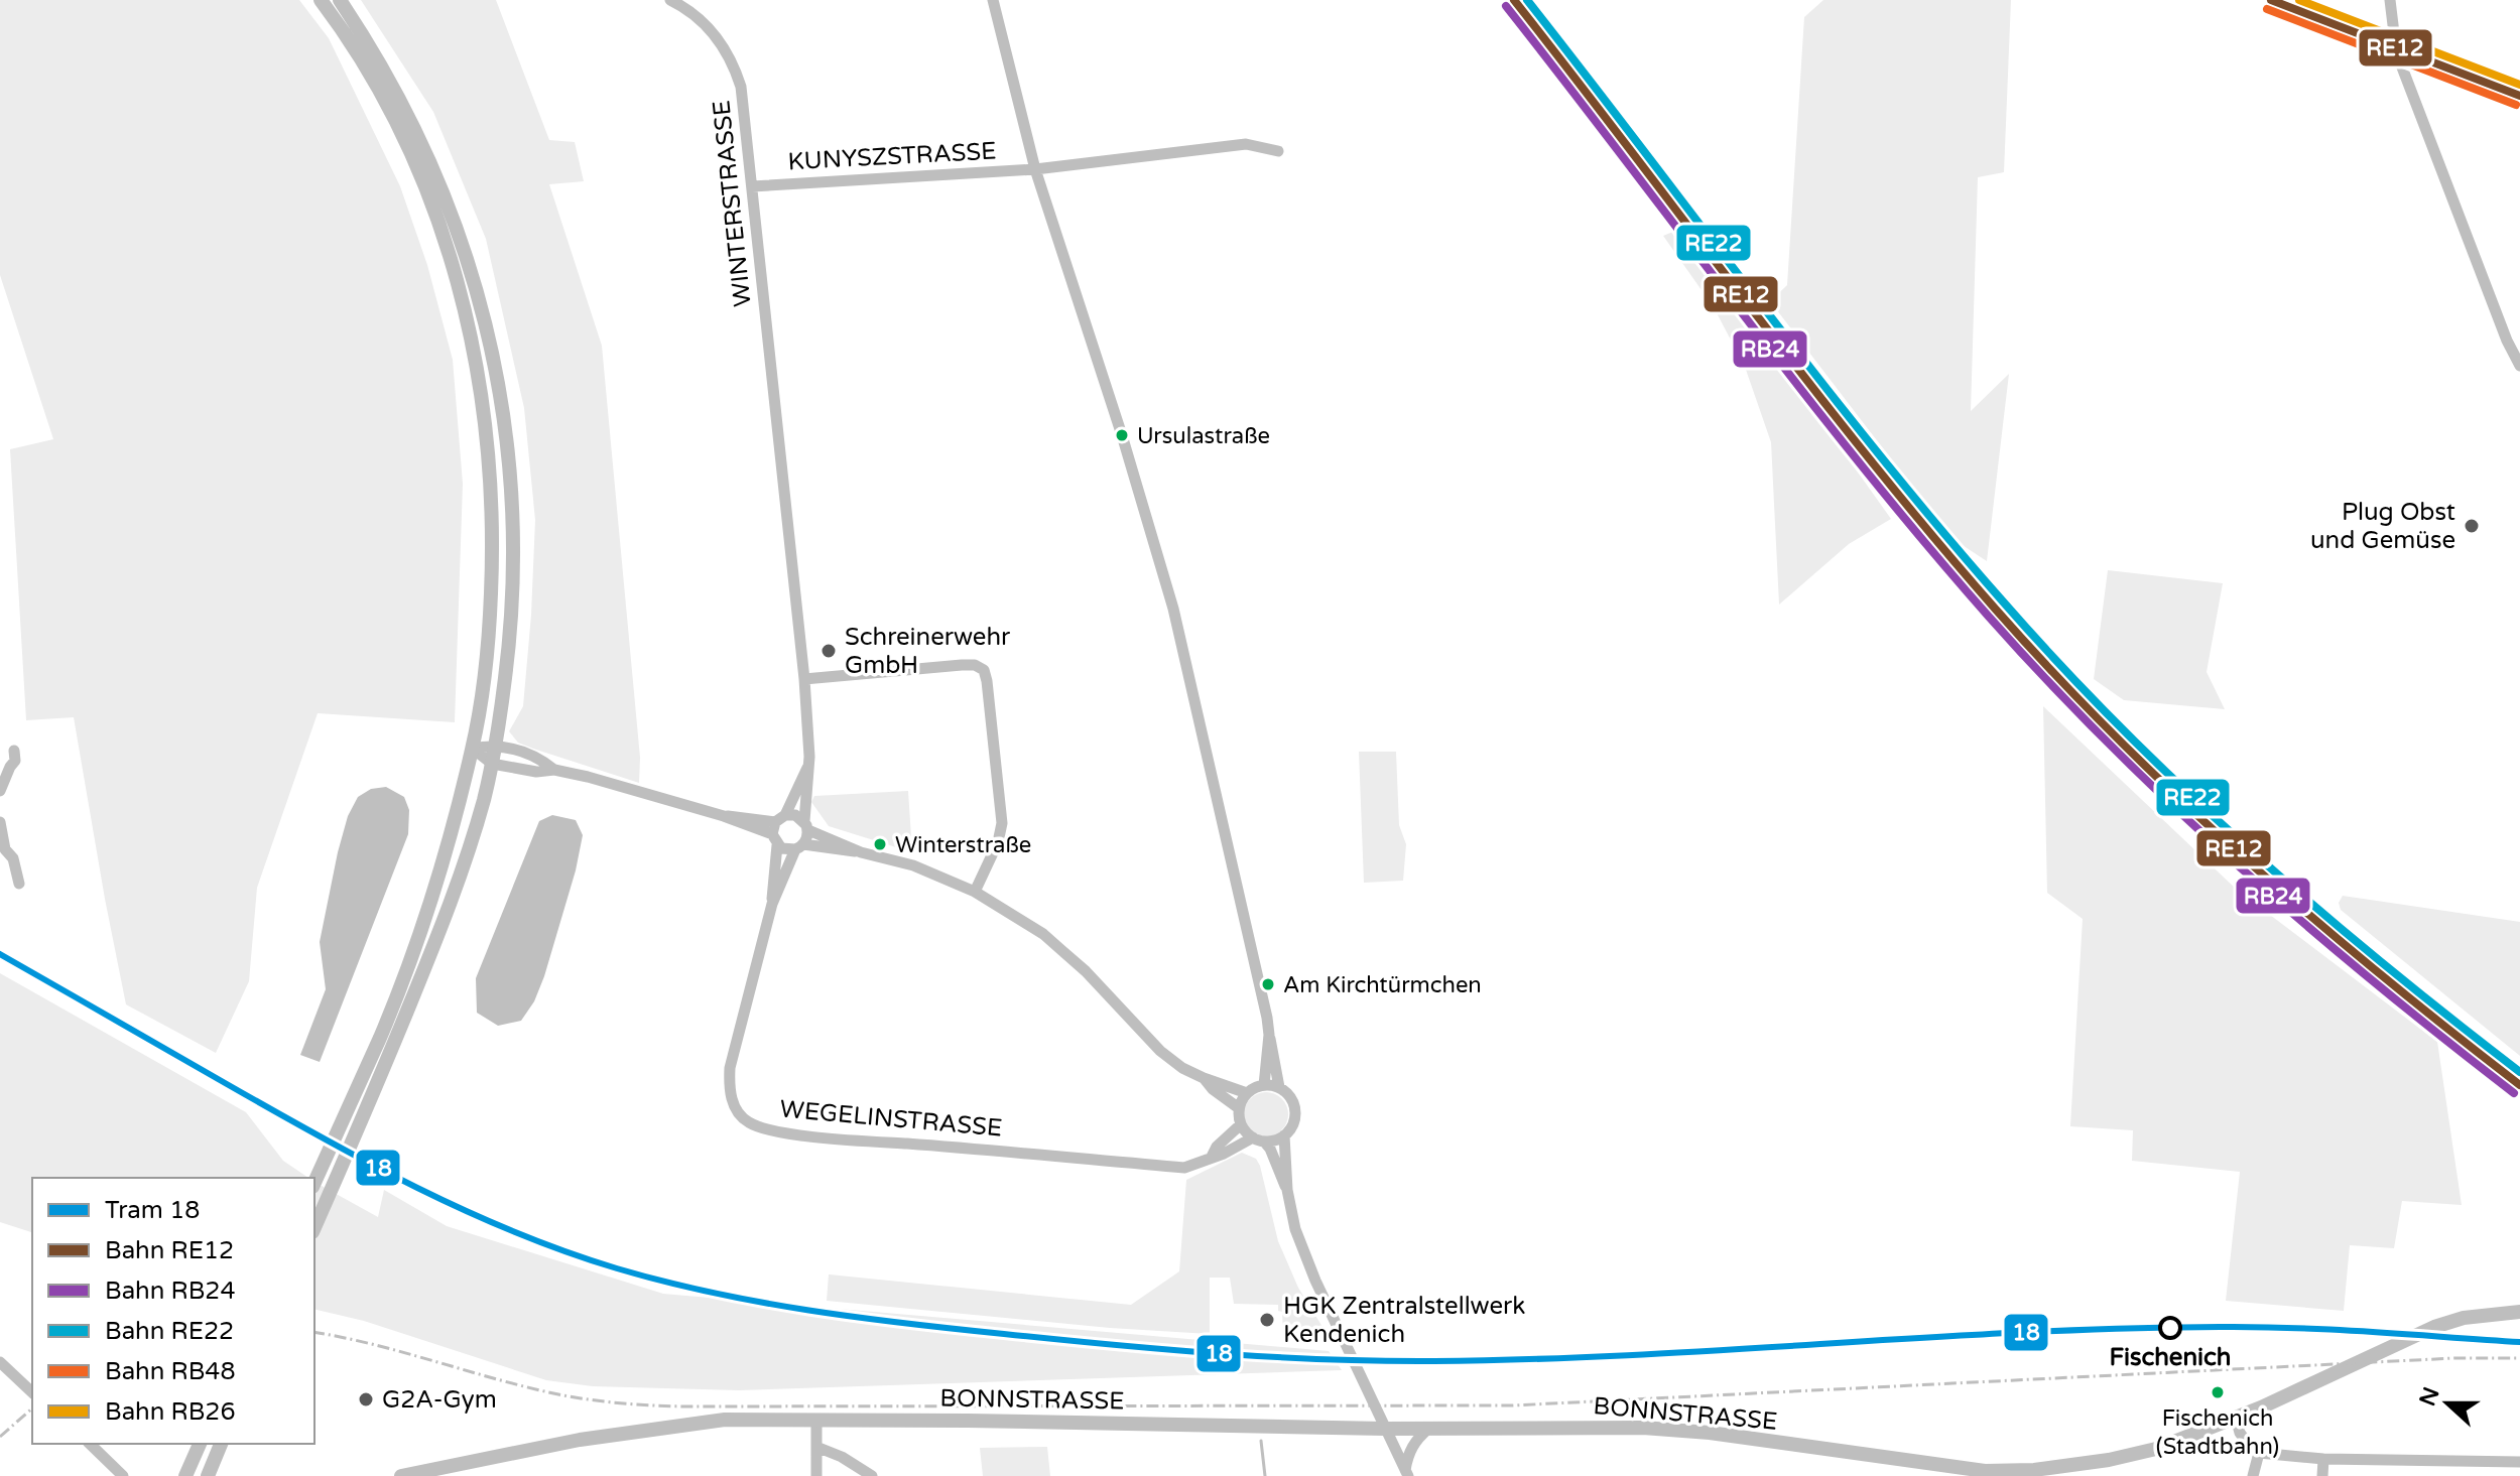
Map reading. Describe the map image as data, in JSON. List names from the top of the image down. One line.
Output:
{"streets":{"main road":["BONNSTRASSE"],"street":["KUNYSZSTRASSE","WINTERSTRASSE","WEGELINSTRASSE"]},"crossings":[["KUNYSZSTRASSE","WINTERSTRASSE"],["WINTERSTRASSE","WEGELINSTRASSE"]],"places":["Ursulastraße","Plug Obst und Gemüse","Schreinerwehr GmbH","Winterstraße","Am Kirchtürmchen","HGK Zentralstellwerk Kendenich","Fischenich","Fischenich (Stadtbahn)","G2A-Gym"],"lines":["rail line RE12","rail line RE22","rail line RB26","rail line RB24","rail line RB48","tram line 18"],"legend":["Tram 18","Bahn RE12","Bahn RB24","Bahn RE22","Bahn RB48","Bahn RB26"],"north":"left"}
